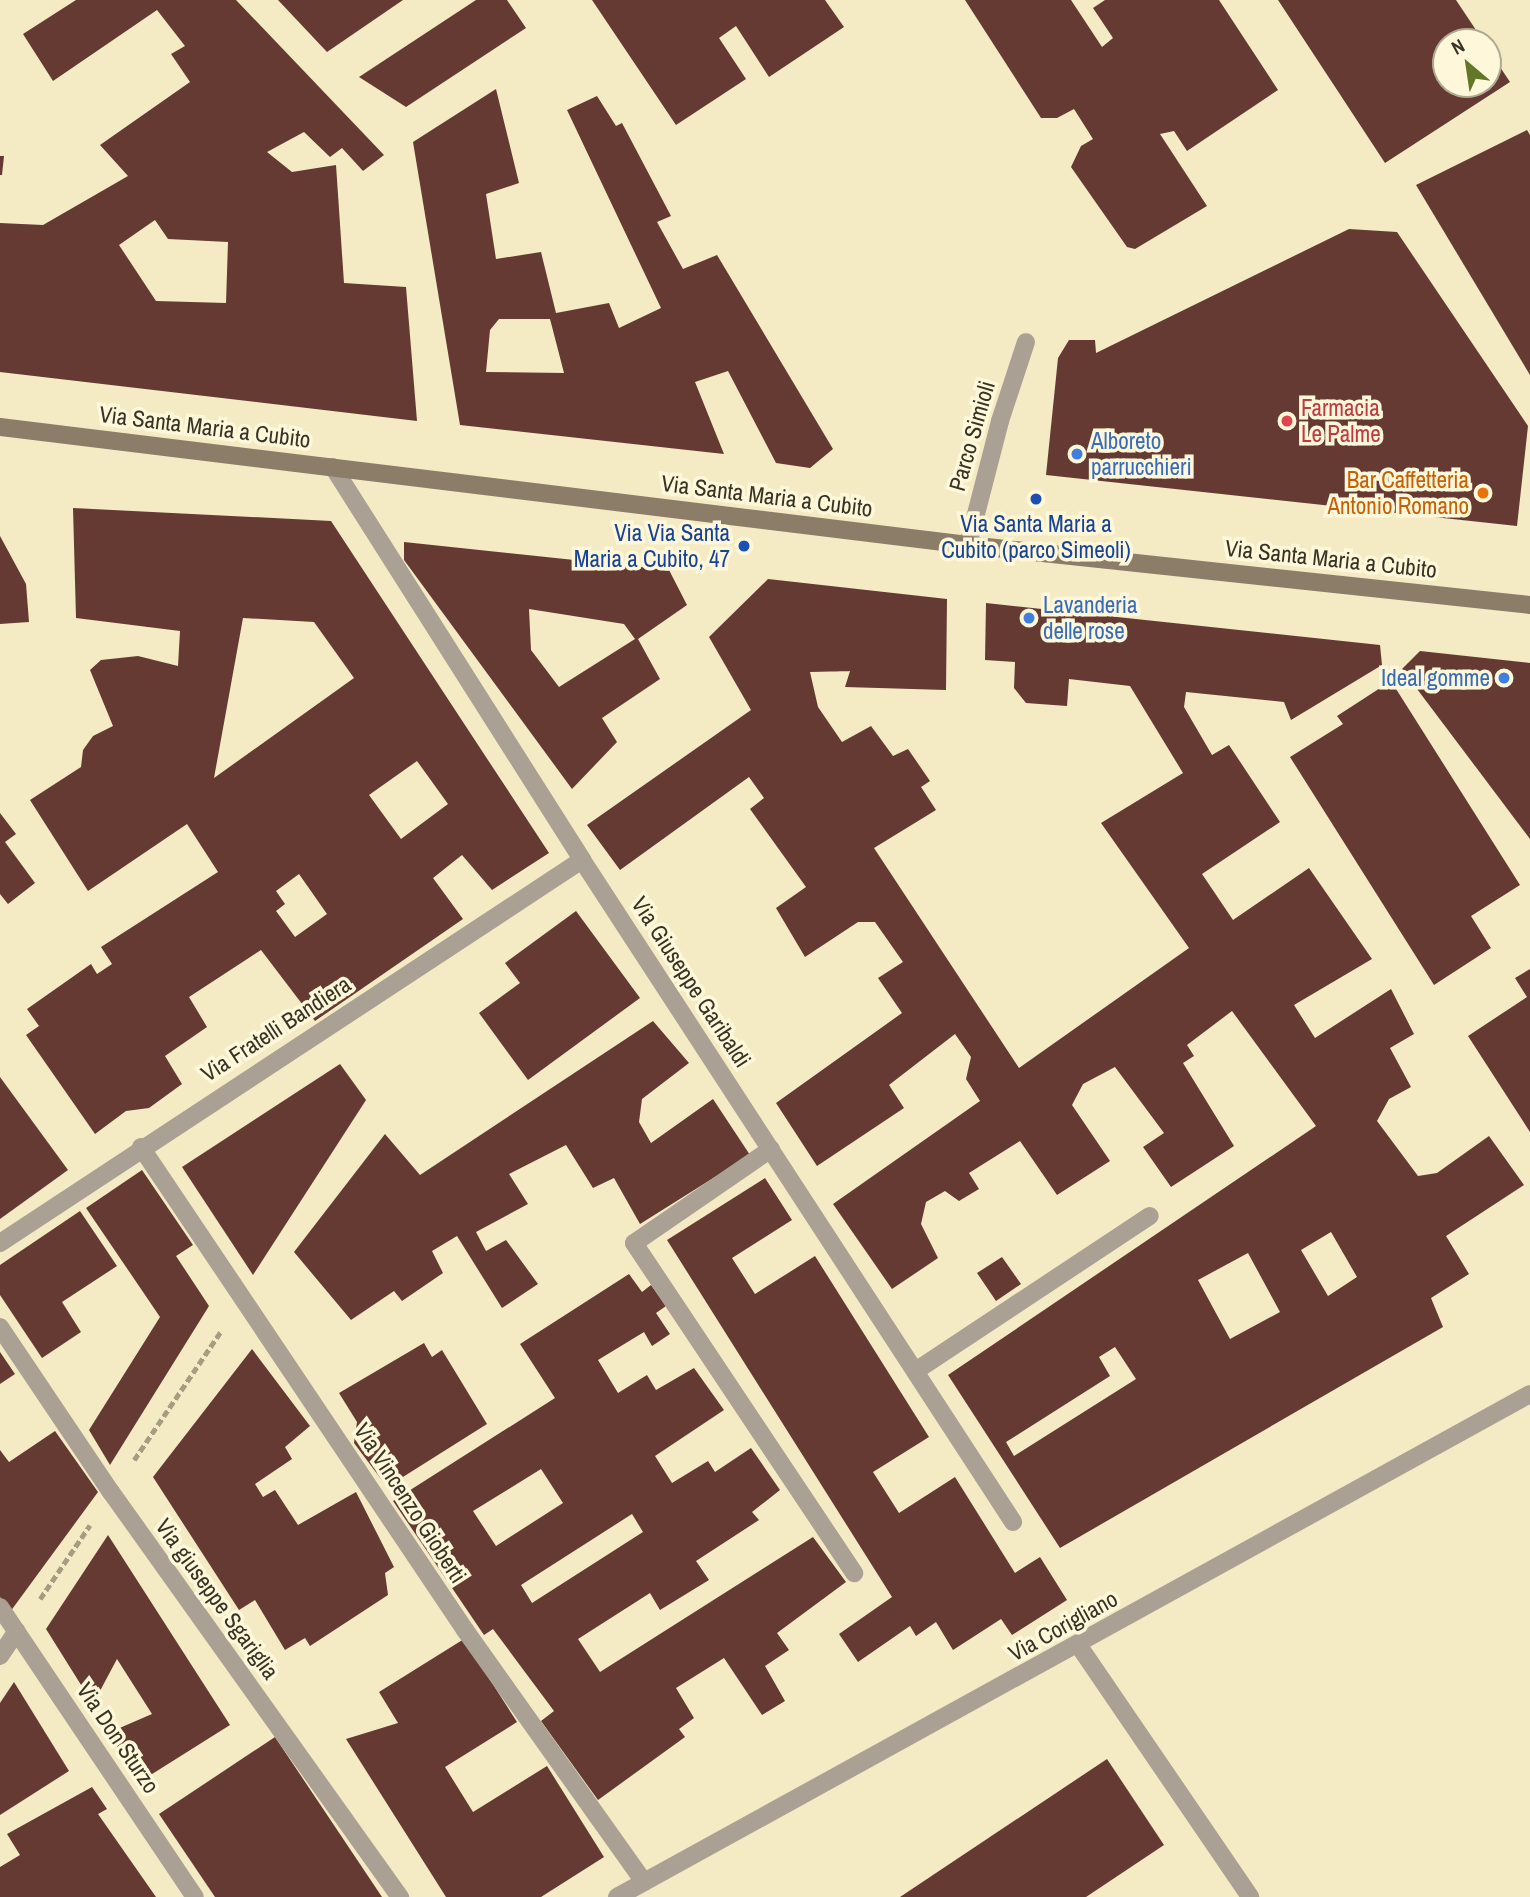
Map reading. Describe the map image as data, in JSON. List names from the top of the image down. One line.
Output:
{"streets":{"main road":["Via Santa Maria a Cubito"],"street":["Parco Simioli","Via Giuseppe Garibaldi","Via Fratelli Bandiera","Via Vincenzo Gioberti","Via giuseppe Sgariglia","Via Corigliano","Via Don Sturzo"]},"crossings":[["Via Santa Maria a Cubito","Parco Simioli"],["Via Santa Maria a Cubito","Via Giuseppe Garibaldi"],["Via Giuseppe Garibaldi","Via Fratelli Bandiera"],["Via Fratelli Bandiera","Via Vincenzo Gioberti"],["Via Vincenzo Gioberti","Via Corigliano"]],"places":["Farmacia Le Palme","Alboreto parrucchieri","Bar Caffetteria Antonio Romano","Via Santa Maria a Cubito (parco Simeoli)","Via Via Santa Maria a Cubito, 47","Lavanderia delle rose","Ideal gomme"],"north":"top left"}
